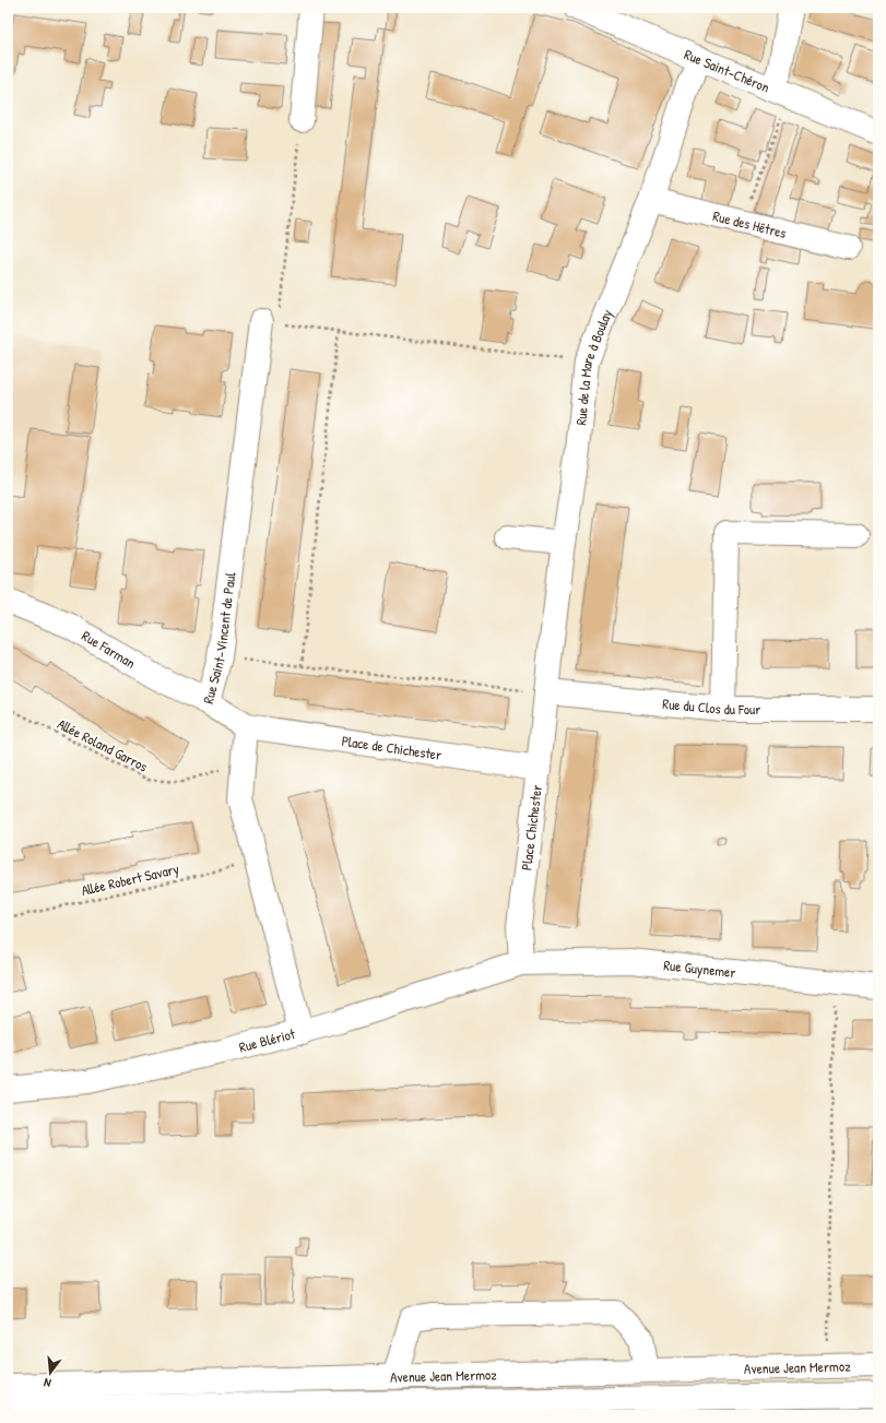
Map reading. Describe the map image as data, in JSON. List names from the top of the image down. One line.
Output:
{"streets":{"street":["Rue Saint-Chéron","Rue des Hêtres","Rue de la Mare à Boulay","Rue Saint-Vincent de Paul","Rue Farman","Rue du Clos du Four","Place de Chichester","Place Chichester","Rue Guynemer","Rue Blériot","Avenue Jean Mermoz"],"path":["Allée Roland Garros","Allée Robert Savary"]},"crossings":[["Rue Saint-Chéron","Rue de la Mare à Boulay"],["Rue des Hêtres","Rue de la Mare à Boulay"],["Rue de la Mare à Boulay","Rue du Clos du Four"],["Rue de la Mare à Boulay","Place Chichester"],["Rue Saint-Vincent de Paul","Rue Farman"],["Rue Saint-Vincent de Paul","Place de Chichester"],["Rue du Clos du Four","Place Chichester"],["Place de Chichester","Place Chichester"],["Place Chichester","Rue Guynemer"],["Place Chichester","Rue Blériot"],["Rue Guynemer","Rue Blériot"]],"north":"bottom"}
